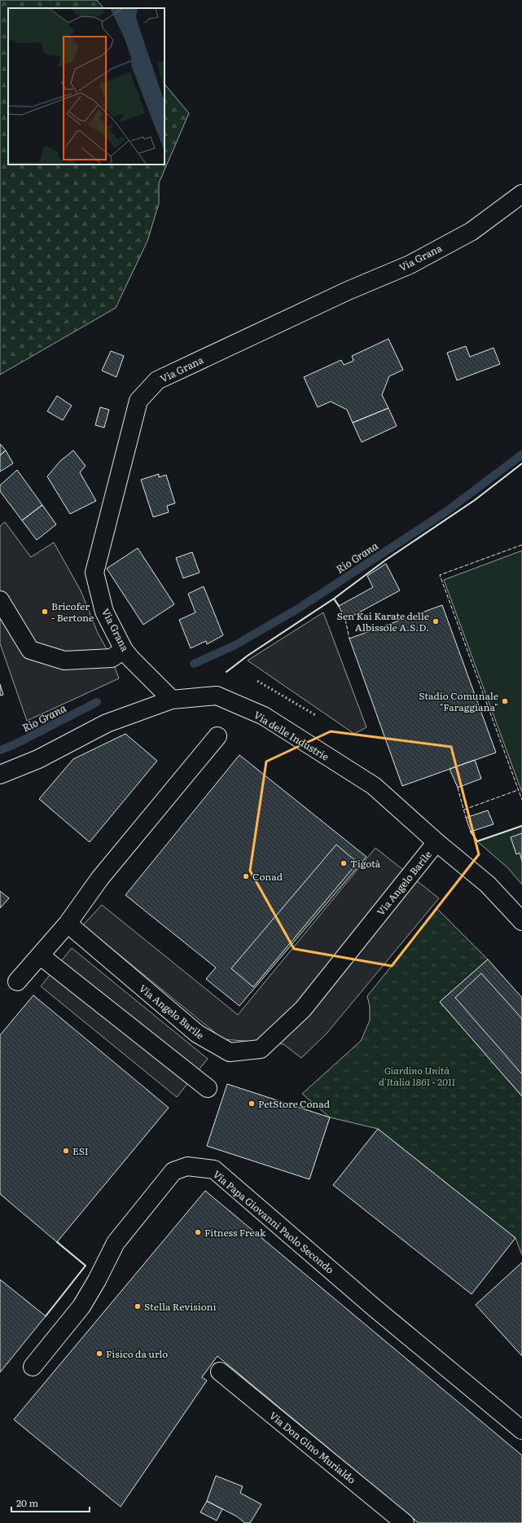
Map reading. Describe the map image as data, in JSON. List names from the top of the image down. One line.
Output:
{"streets":{"street":["Via Grana","Via delle Industrie","Via Angelo Barile","Via Papa Giovanni Paolo Secondo","Via Don Gino Murialdo"]},"crossings":[["Via Grana","Via delle Industrie"],["Via delle Industrie","Via Angelo Barile"]],"water":["Rio Grana"],"parks":["Giardino Unità d'Italia 1861 - 2011"],"places":["Bricofer - Bertone","Sen Kai Karate delle Albissole A.S.D.","Stadio Comunale \"Faraggiana\"","Tigotà","Conad","PetStore Conad","ESI","Fitness Freak","Stella Revisioni","Fisico da urlo"],"scale_bar":"20 m"}
